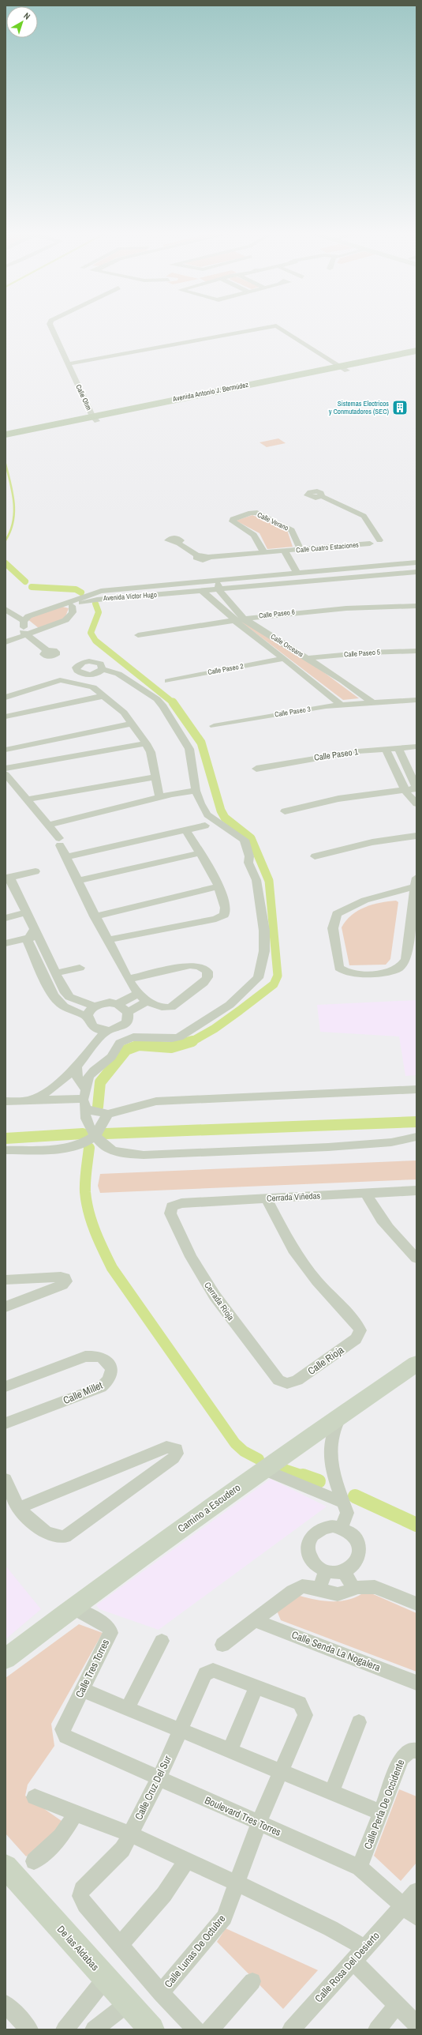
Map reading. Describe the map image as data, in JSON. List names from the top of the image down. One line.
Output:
{"streets":{"main road":["Avenida Antonio J. Bermúdez"],"street":["Calle Ohm","Calle Verano","Calle Cuatro Estaciones","Avenida Víctor Hugo","Calle Paseo 6","Calle Orceans","Calle Paseo 5","Calle Paseo 2","Calle Paseo 3","Calle Paseo 1","Cerrada Viñedas","Cerrada Rioja","Calle Rioja","Calle Millet","Camino a Escudero","Calle Senda La Nogalera","Calle Tres Torres","Calle Cruz Del Sur","Calle Perla De Occidente","Boulevard Tres Torres","De las Aldabas","Calle Lunas De Octubre","Calle Rosa Del Desierto"]},"crossings":[["Avenida Antonio J. Bermúdez","Calle Ohm"],["Calle Verano","Calle Cuatro Estaciones"],["Avenida Víctor Hugo","Calle Orceans"],["Calle Paseo 6","Calle Orceans"],["Calle Orceans","Calle Paseo 5"],["Calle Orceans","Calle Paseo 2"],["Calle Orceans","Calle Paseo 3"],["Cerrada Viñedas","Cerrada Rioja"],["Cerrada Viñedas","Calle Rioja"],["Cerrada Rioja","Calle Rioja"],["Camino a Escudero","Calle Tres Torres"],["Calle Tres Torres","Boulevard Tres Torres"],["Calle Cruz Del Sur","Boulevard Tres Torres"],["Calle Cruz Del Sur","Calle Lunas De Octubre"],["Calle Perla De Occidente","Boulevard Tres Torres"],["Boulevard Tres Torres","Calle Lunas De Octubre"],["Boulevard Tres Torres","Calle Rosa Del Desierto"]],"places":{"building":["Sistemas Electricos y Conmutadores (SEC)"]},"north":"top right"}
